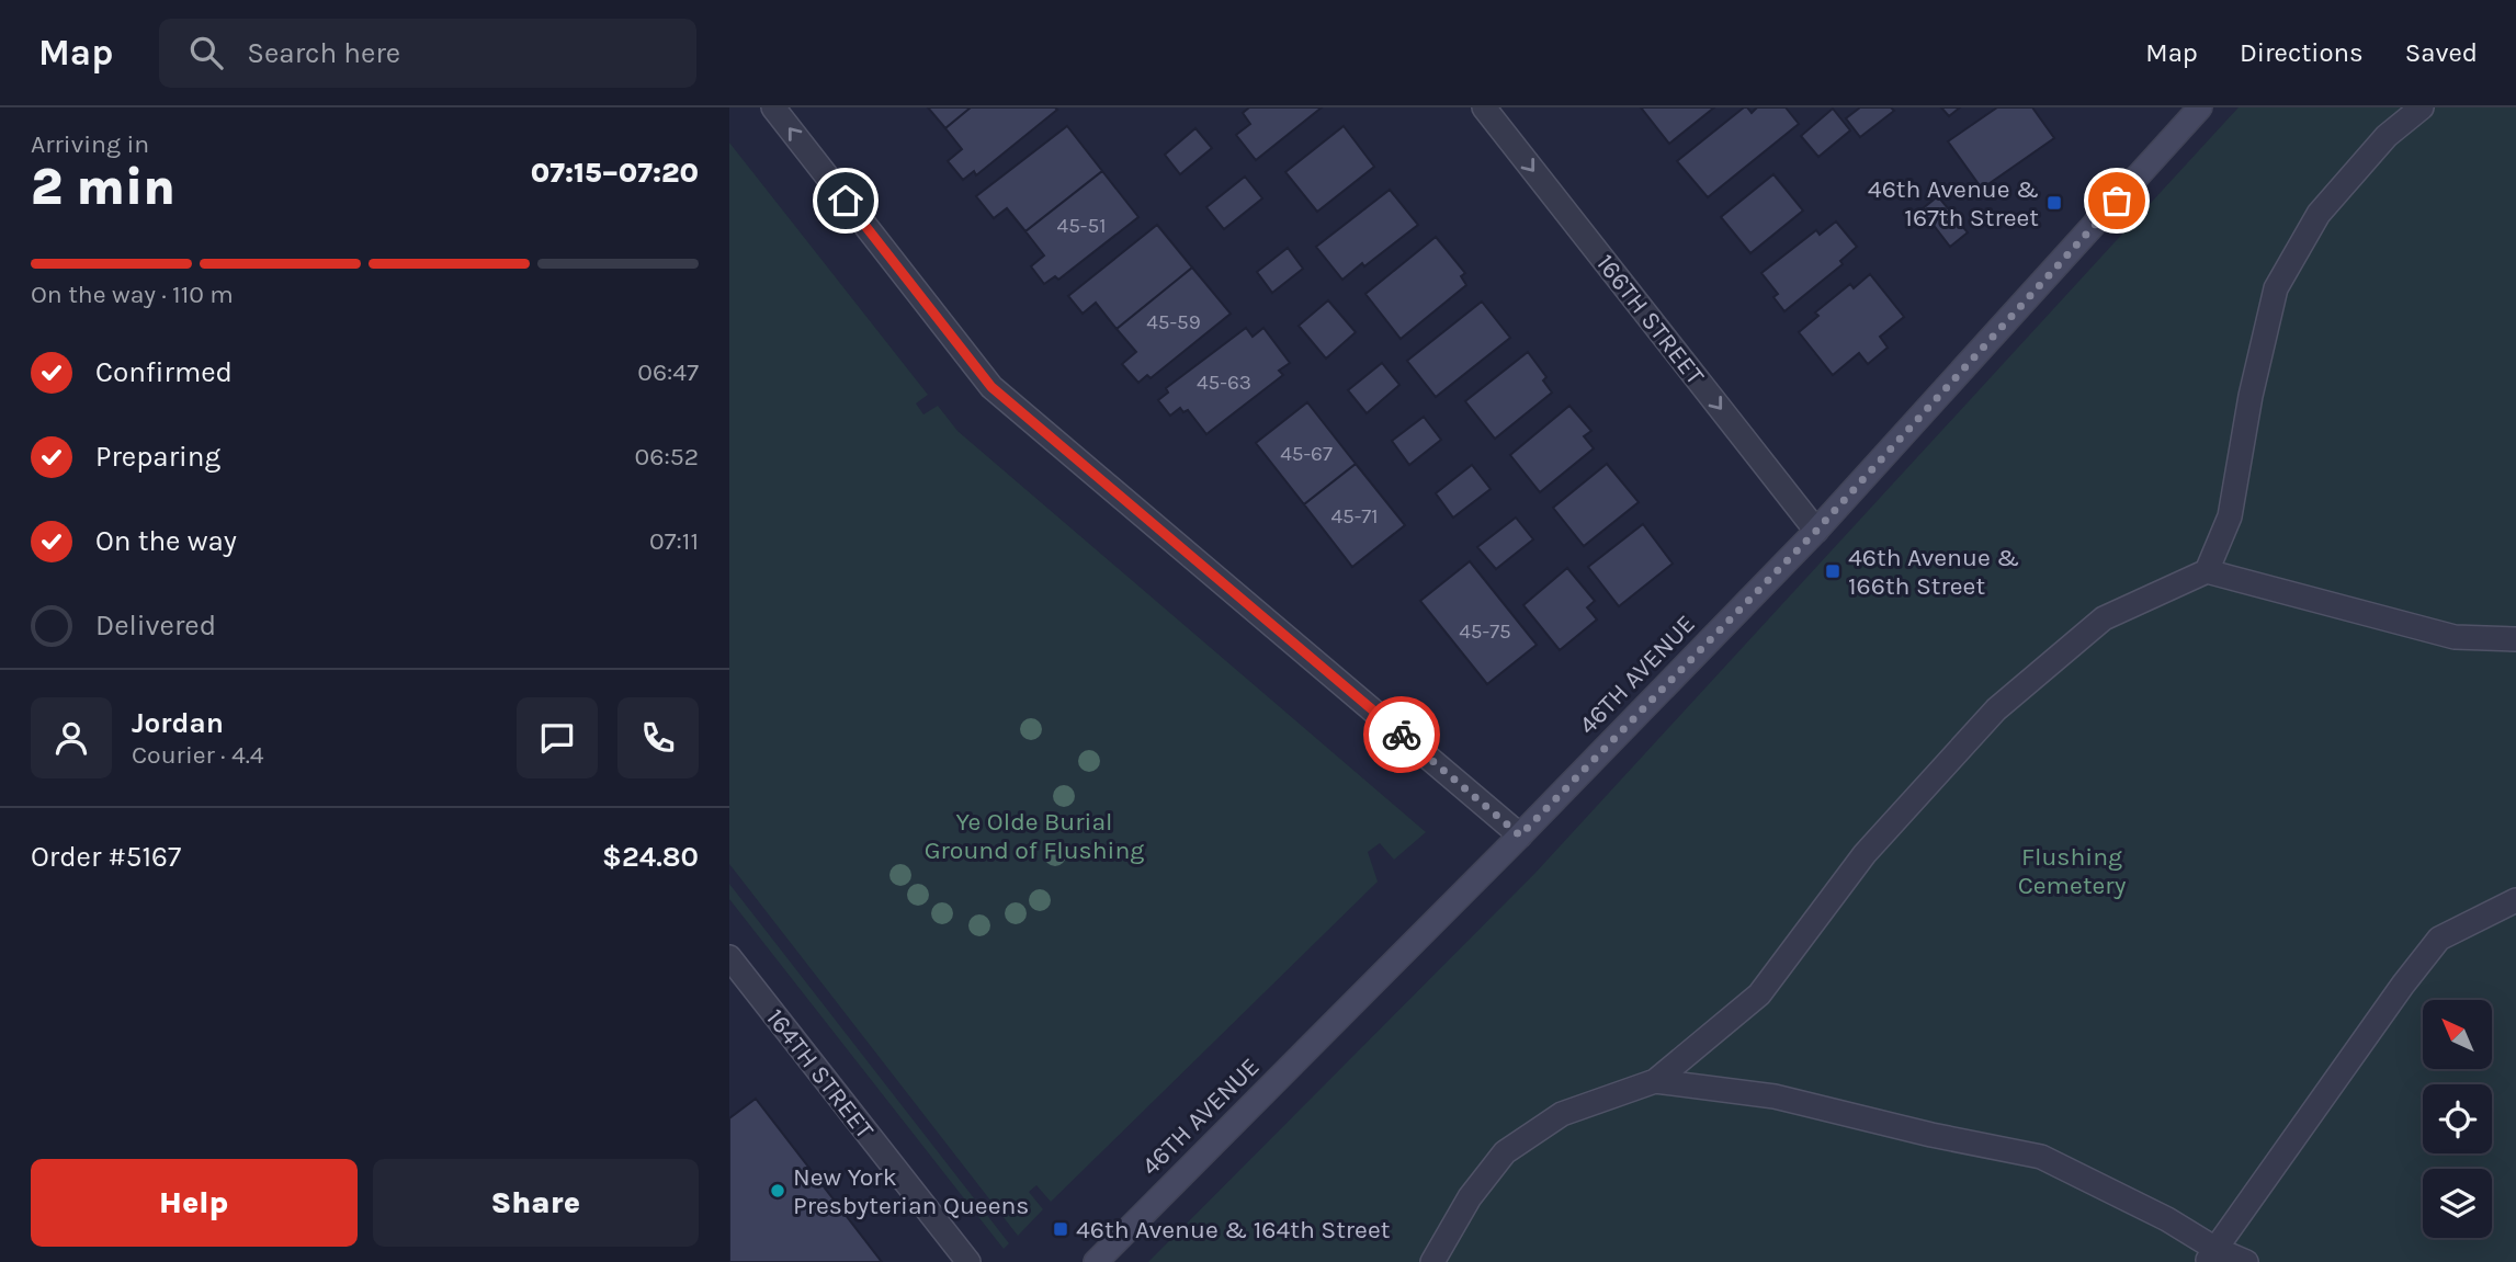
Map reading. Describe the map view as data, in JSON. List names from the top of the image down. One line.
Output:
{"streets":{"street":["166TH STREET","46TH AVENUE","164TH STREET"]},"crossings":[["166TH STREET","46TH AVENUE"]],"one_way":["166TH STREET"],"parks":["Ye Olde Burial Ground of Flushing","Flushing Cemetery"],"places":{"transit":["46th Avenue & 167th Street","46th Avenue & 166th Street","46th Avenue & 164th Street"],"other":["New York Presbyterian Queens"]},"house_numbers":["45-51","45-59","45-63","45-67","45-71","45-75"],"north":"top left","page":{"header":"Map","search":"Search here","nav":["Map","Directions","Saved"],"heading":["2 min","Arriving in","07:15–07:20"],"panel":["Jordan","Courier · 4.4","Order #5167","$24.80"],"bar":"On the way · 110 m","list":[["Confirmed","06:47"],["Preparing","06:52"],["On the way","07:11"],"Delivered"],"buttons":["Help","Share"]}}
